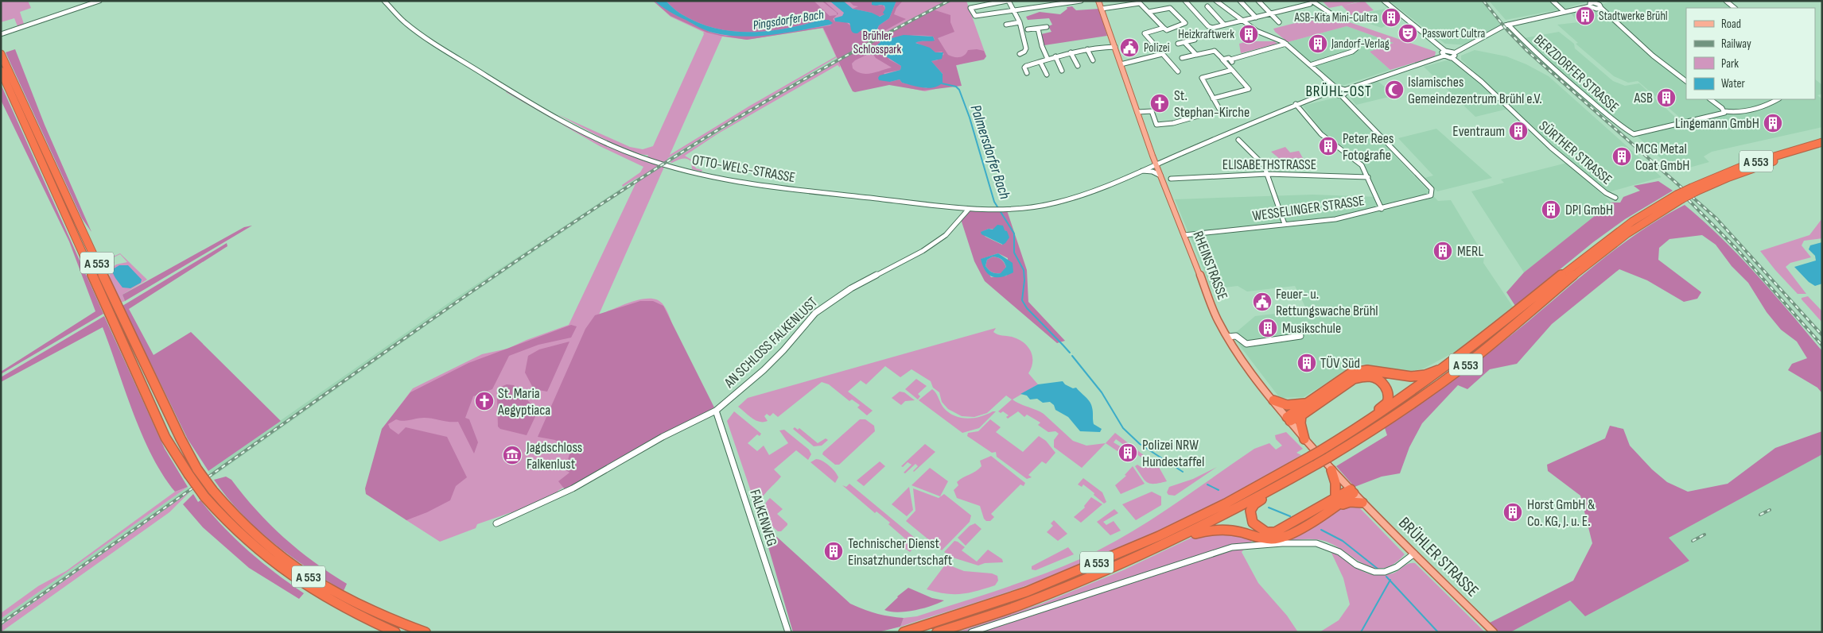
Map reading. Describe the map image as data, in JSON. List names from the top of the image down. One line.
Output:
{"streets":{"highway":["A 553"],"main road":["RHEINSTRASSE","BRÜHLER STRASSE"],"street":["BERZDORFER STRASSE","SÜRTHER STRASSE","ELISABETHSTRASSE","OTTO-WELS-STRASSE","WESSELINGER STRASSE","AN SCHLOSS FALKENLUST","FALKENWEG"]},"crossings":[["OTTO-WELS-STRASSE","RHEINSTRASSE"],["OTTO-WELS-STRASSE","AN SCHLOSS FALKENLUST"],["WESSELINGER STRASSE","RHEINSTRASSE"],["RHEINSTRASSE","BRÜHLER STRASSE"],["AN SCHLOSS FALKENLUST","FALKENWEG"]],"districts":["BRÜHL-OST"],"water":["Pingsdorfer Bach","Palmersdorfer Bach"],"parks":["Brühler Schlosspark"],"places":{"building":["Stadtwerke Brühl","ASB-Kita Mini-Cultra","Heizkraftwerk","Jandorf-Verlag","ASB","Lingemann GmbH","Eventraum","Peter Rees Fotografie","MCG Metal Coat GmbH","DPI GmbH","MERL","Musikschule","TÜV Süd","Polizei NRW Hundestaffel","Horst GmbH & Co. KG, J. u. E.","Technischer Dienst Einsatzhundertschaft"],"theatre":["Passwort Cultra"],"public building":["Polizei","Feuer- u. Rettungswache Brühl"],"mosque":["Islamisches Gemeindezentrum Brühl e.V."],"church":["St. Stephan-Kirche","St. Maria Aegyptiaca"],"museum":["Jagdschloss Falkenlust"]},"legend":["Road","Railway","Park","Water"]}
